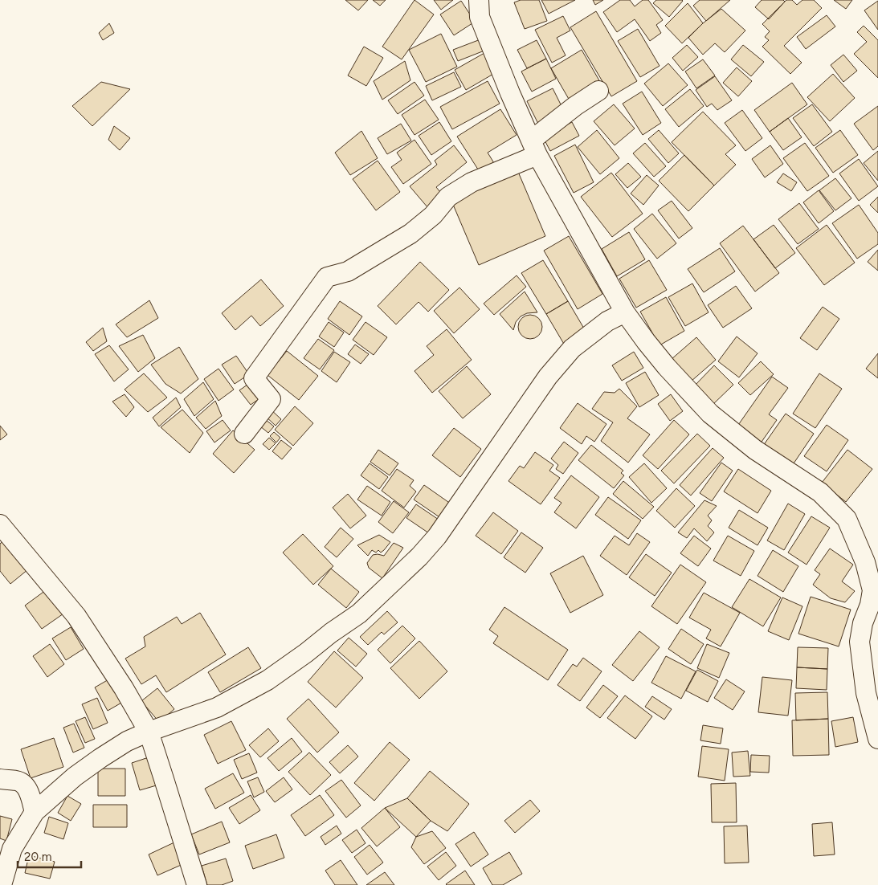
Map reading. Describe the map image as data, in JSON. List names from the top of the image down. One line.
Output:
{"scale_bar":"20 m"}
